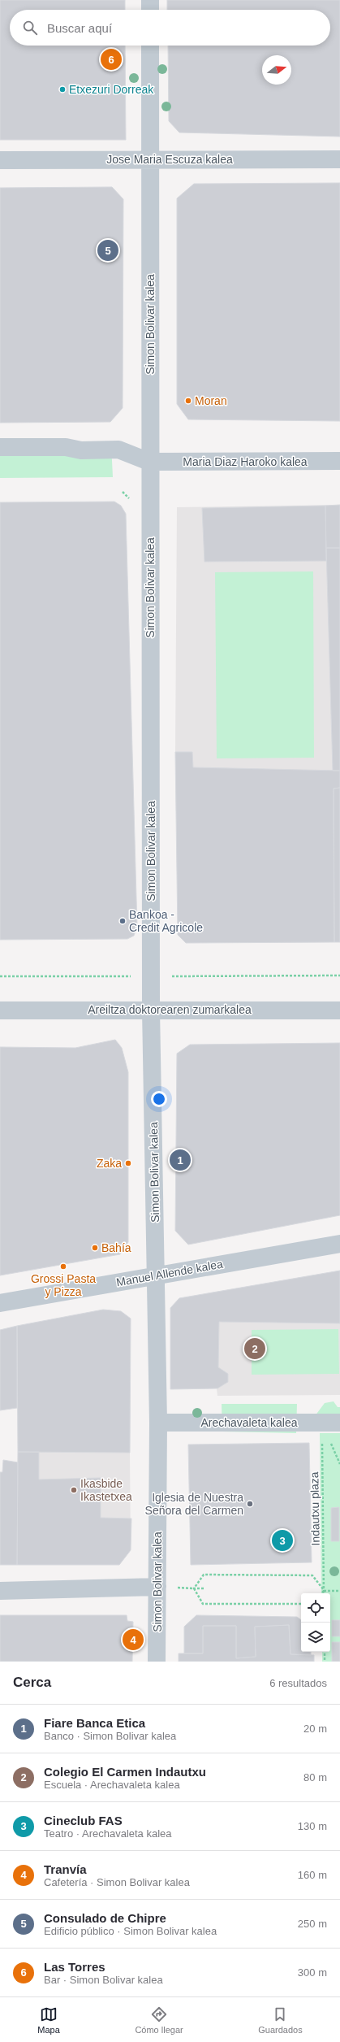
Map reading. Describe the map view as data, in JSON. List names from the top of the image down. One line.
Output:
{"streets":{"street":["Jose Maria Escuza kalea","Simon Bolivar kalea","Maria Diaz Haroko kalea","Areiltza doktorearen zumarkalea","Manuel Allende kalea","Arechavaleta kalea"],"path":["Indautxu plaza"]},"crossings":[["Jose Maria Escuza kalea","Simon Bolivar kalea"],["Simon Bolivar kalea","Maria Diaz Haroko kalea"],["Simon Bolivar kalea","Areiltza doktorearen zumarkalea"],["Simon Bolivar kalea","Manuel Allende kalea"],["Simon Bolivar kalea","Arechavaleta kalea"],["Arechavaleta kalea","Indautxu plaza"]],"places":["Etxezuri Dorreak","Moran","Bankoa - Credit Agricole","Zaka","Bahía","Grossi Pasta y Pizza","Ikasbide Ikastetxea","Iglesia de Nuestra Señora del Carmen"],"north":"right","page":{"search":"Buscar aquí","pins":["6","5","1","2","3","4"],"heading":["Cerca","6 resultados"],"list":[{"mark":"1","name":"Fiare Banca Etica","note":"Banco · Simon Bolivar kalea","value":"20 m"},{"mark":"2","name":"Colegio El Carmen Indautxu","note":"Escuela · Arechavaleta kalea","value":"80 m"},{"mark":"3","name":"Cineclub FAS","note":"Teatro · Arechavaleta kalea","value":"130 m"},{"mark":"4","name":"Tranvía","note":"Cafetería · Simon Bolivar kalea","value":"160 m"},{"mark":"5","name":"Consulado de Chipre","note":"Edificio público · Simon Bolivar kalea","value":"250 m"},{"mark":"6","name":"Las Torres","note":"Bar · Simon Bolivar kalea","value":"300 m"}],"nav":["Mapa","Cómo llegar","Guardados"]}}
